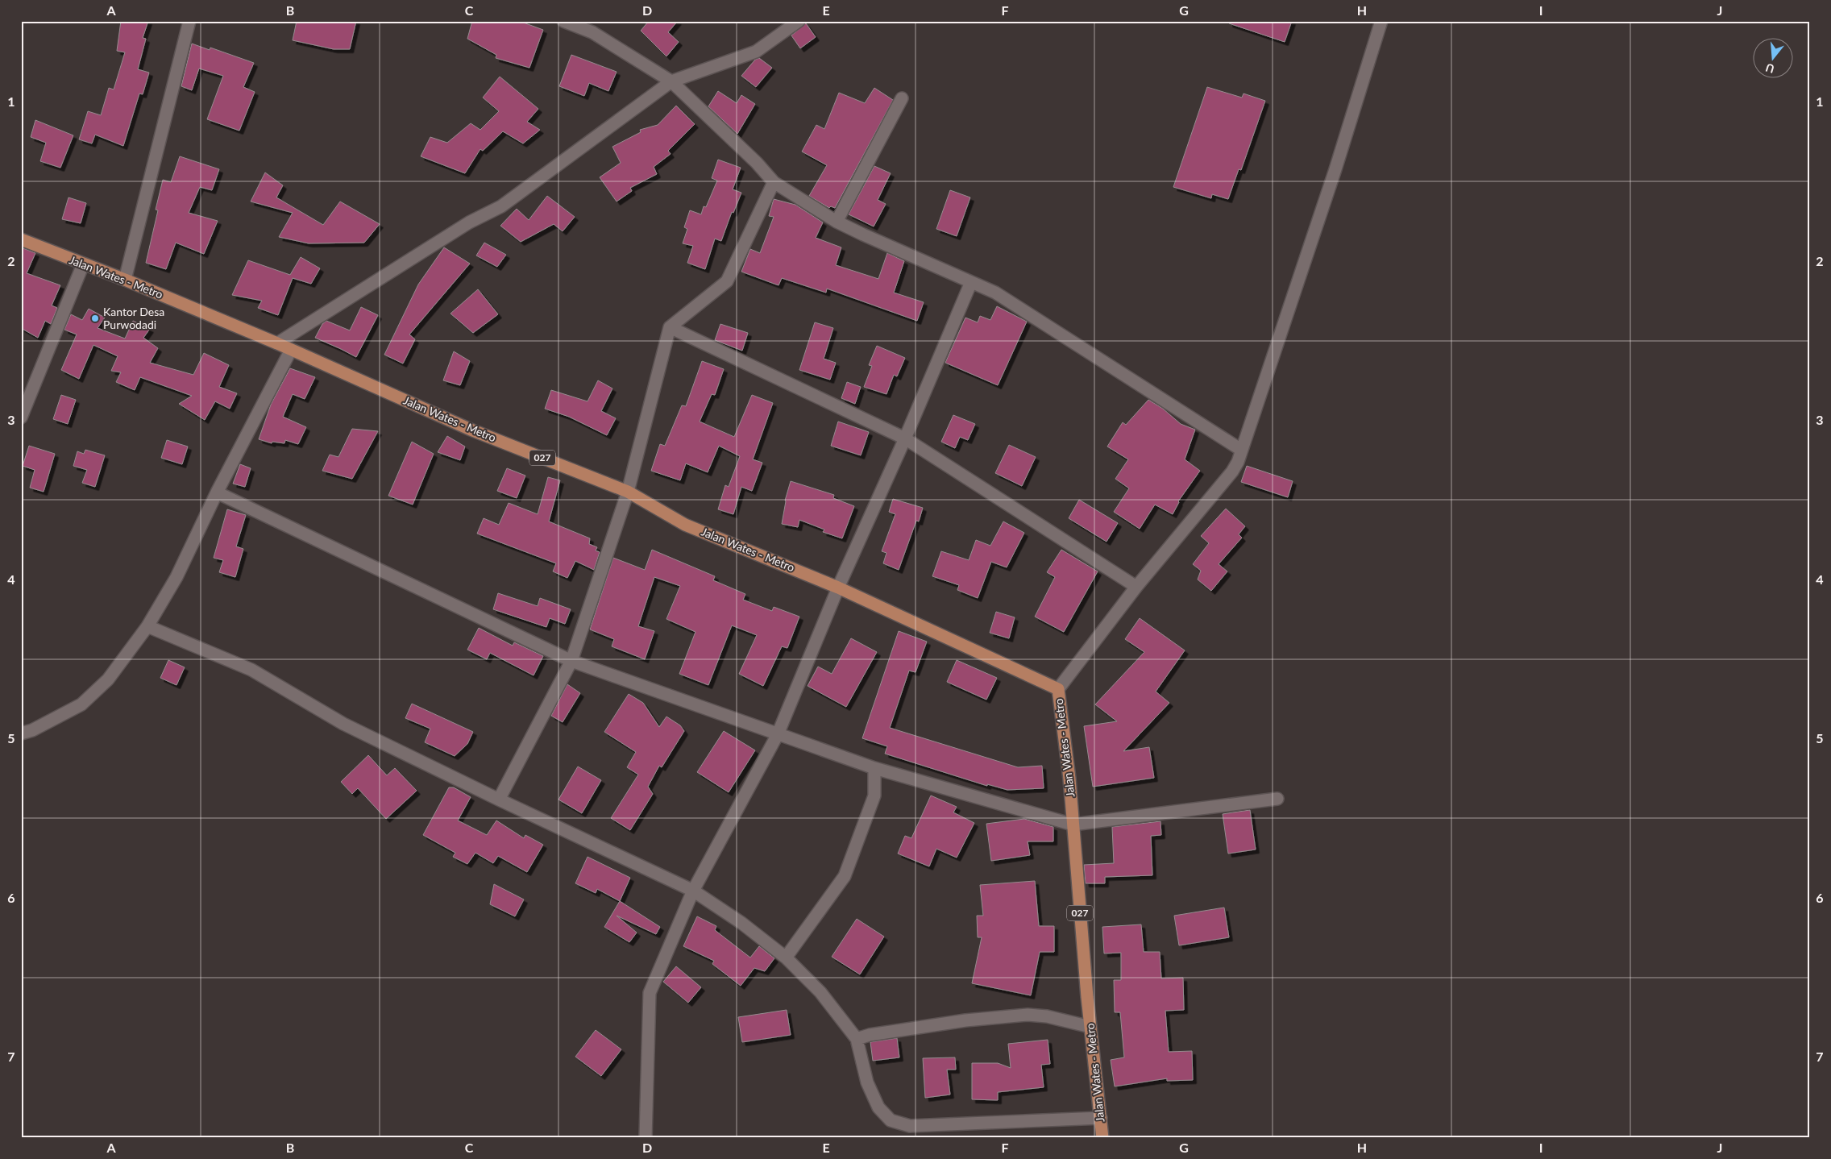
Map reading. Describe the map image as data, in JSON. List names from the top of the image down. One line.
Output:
{"streets":{"main road":["Jalan Wates - Metro","027"]},"places":["Kantor Desa Purwodadi"],"north":"bottom","grid":{"columns":["A","B","C","D","E","F","G","H","I","J"],"rows":["1","2","3","4","5","6","7"]}}
